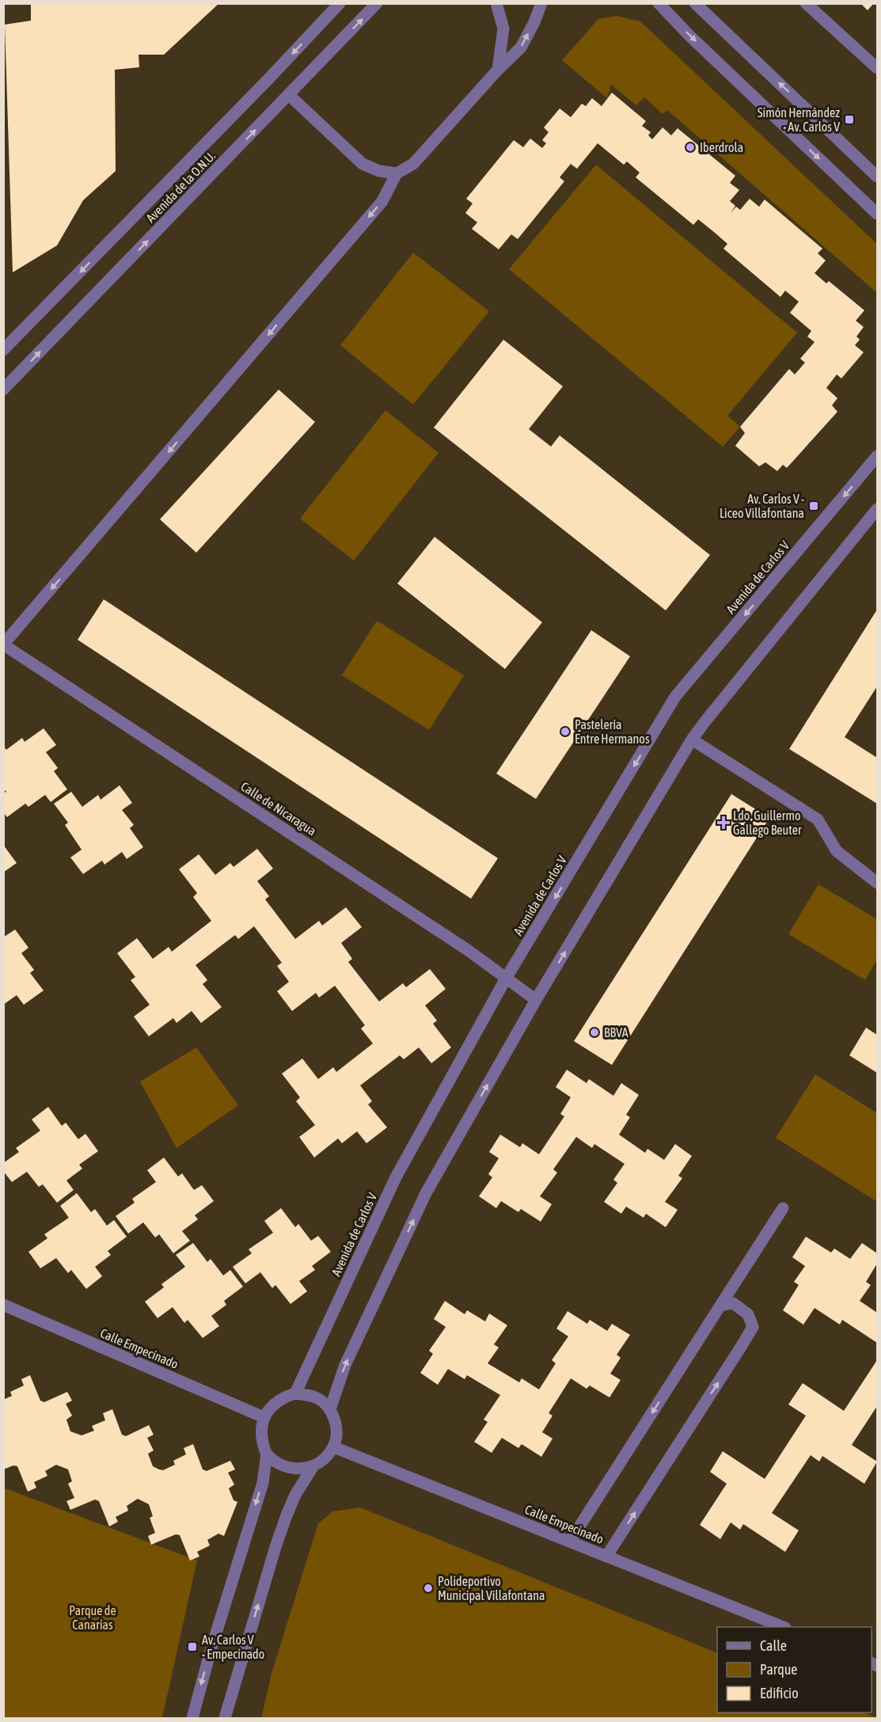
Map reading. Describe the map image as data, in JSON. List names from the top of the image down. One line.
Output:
{"streets":{"street":["Avenida de la O.N.U.","Avenida de Carlos V","Calle de Nicaragua","Calle Empecinado"]},"crossings":[["Avenida de Carlos V","Calle de Nicaragua"],["Avenida de Carlos V","Calle Empecinado"]],"parks":["Parque de Canarias"],"places":{"transit":["Simón Hernández - Av. Carlos V","Av. Carlos V - Liceo Villafontana","Av. Carlos V - Empecinado"],"other":["Iberdrola","Pastelería Entre Hermanos","BBVA","Polideportivo Municipal Villafontana"],"health":["Ldo. Guillermo Gallego Beuter"]},"legend":["Calle","Parque","Edificio"]}
